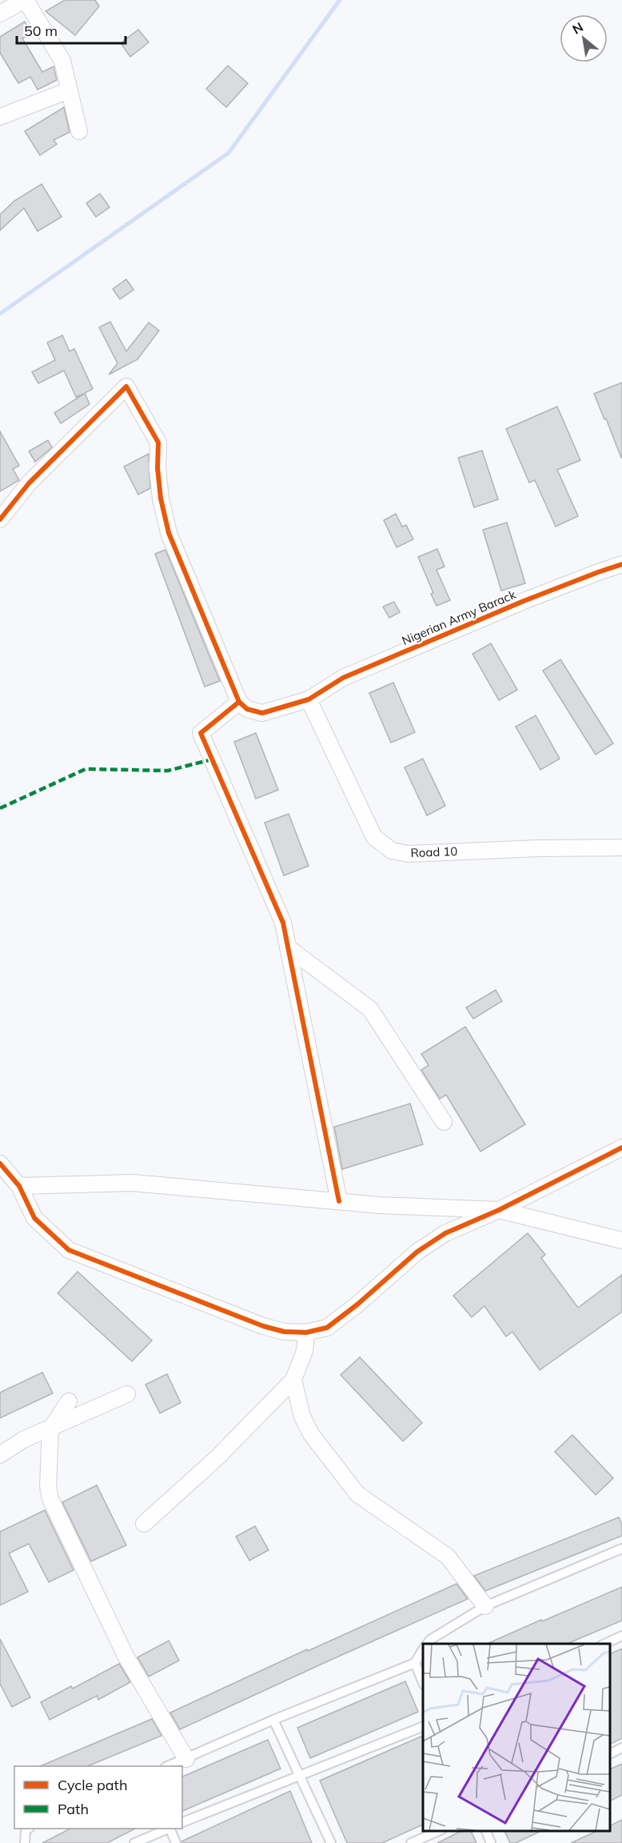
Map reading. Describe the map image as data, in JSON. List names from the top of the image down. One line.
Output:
{"streets":{"street":["Nigerian Army Barack","Road 10"]},"crossings":[["Nigerian Army Barack","Road 10"]],"legend":["Cycle path","Path"],"scale_bar":"50 m","north":"top left"}
